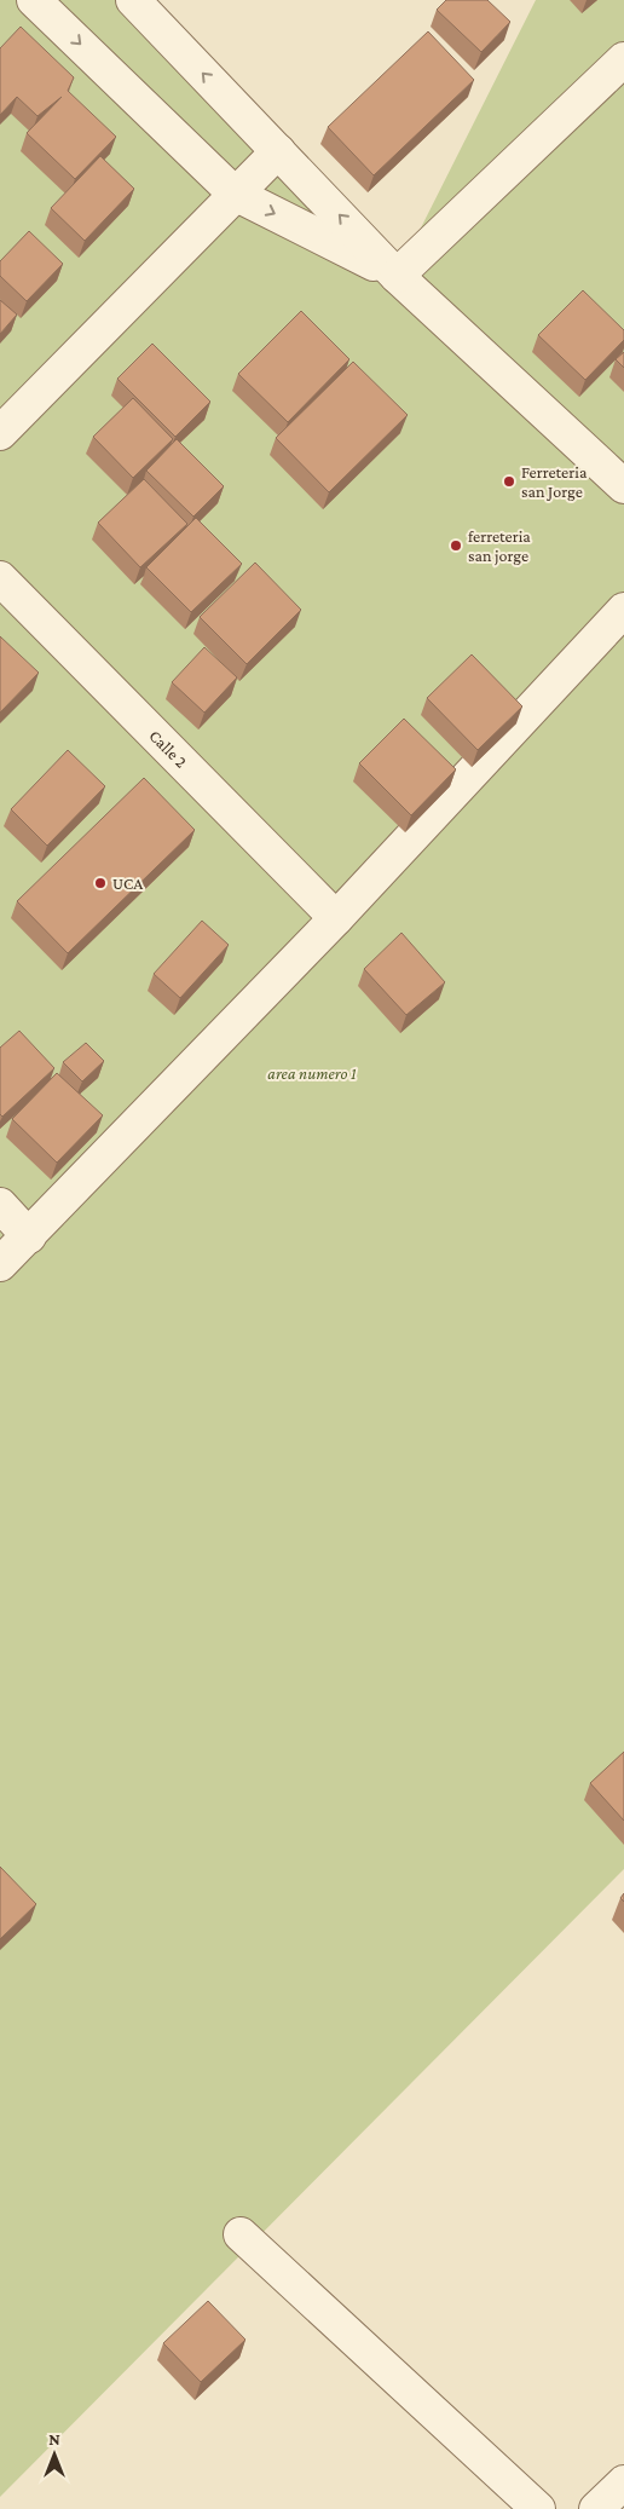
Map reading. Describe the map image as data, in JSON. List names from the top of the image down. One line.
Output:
{"streets":{"street":["Calle 2"]},"parks":["area numero 1"],"places":["Ferreteria san Jorge","ferreteria san jorge","UCA"],"north":"top"}
